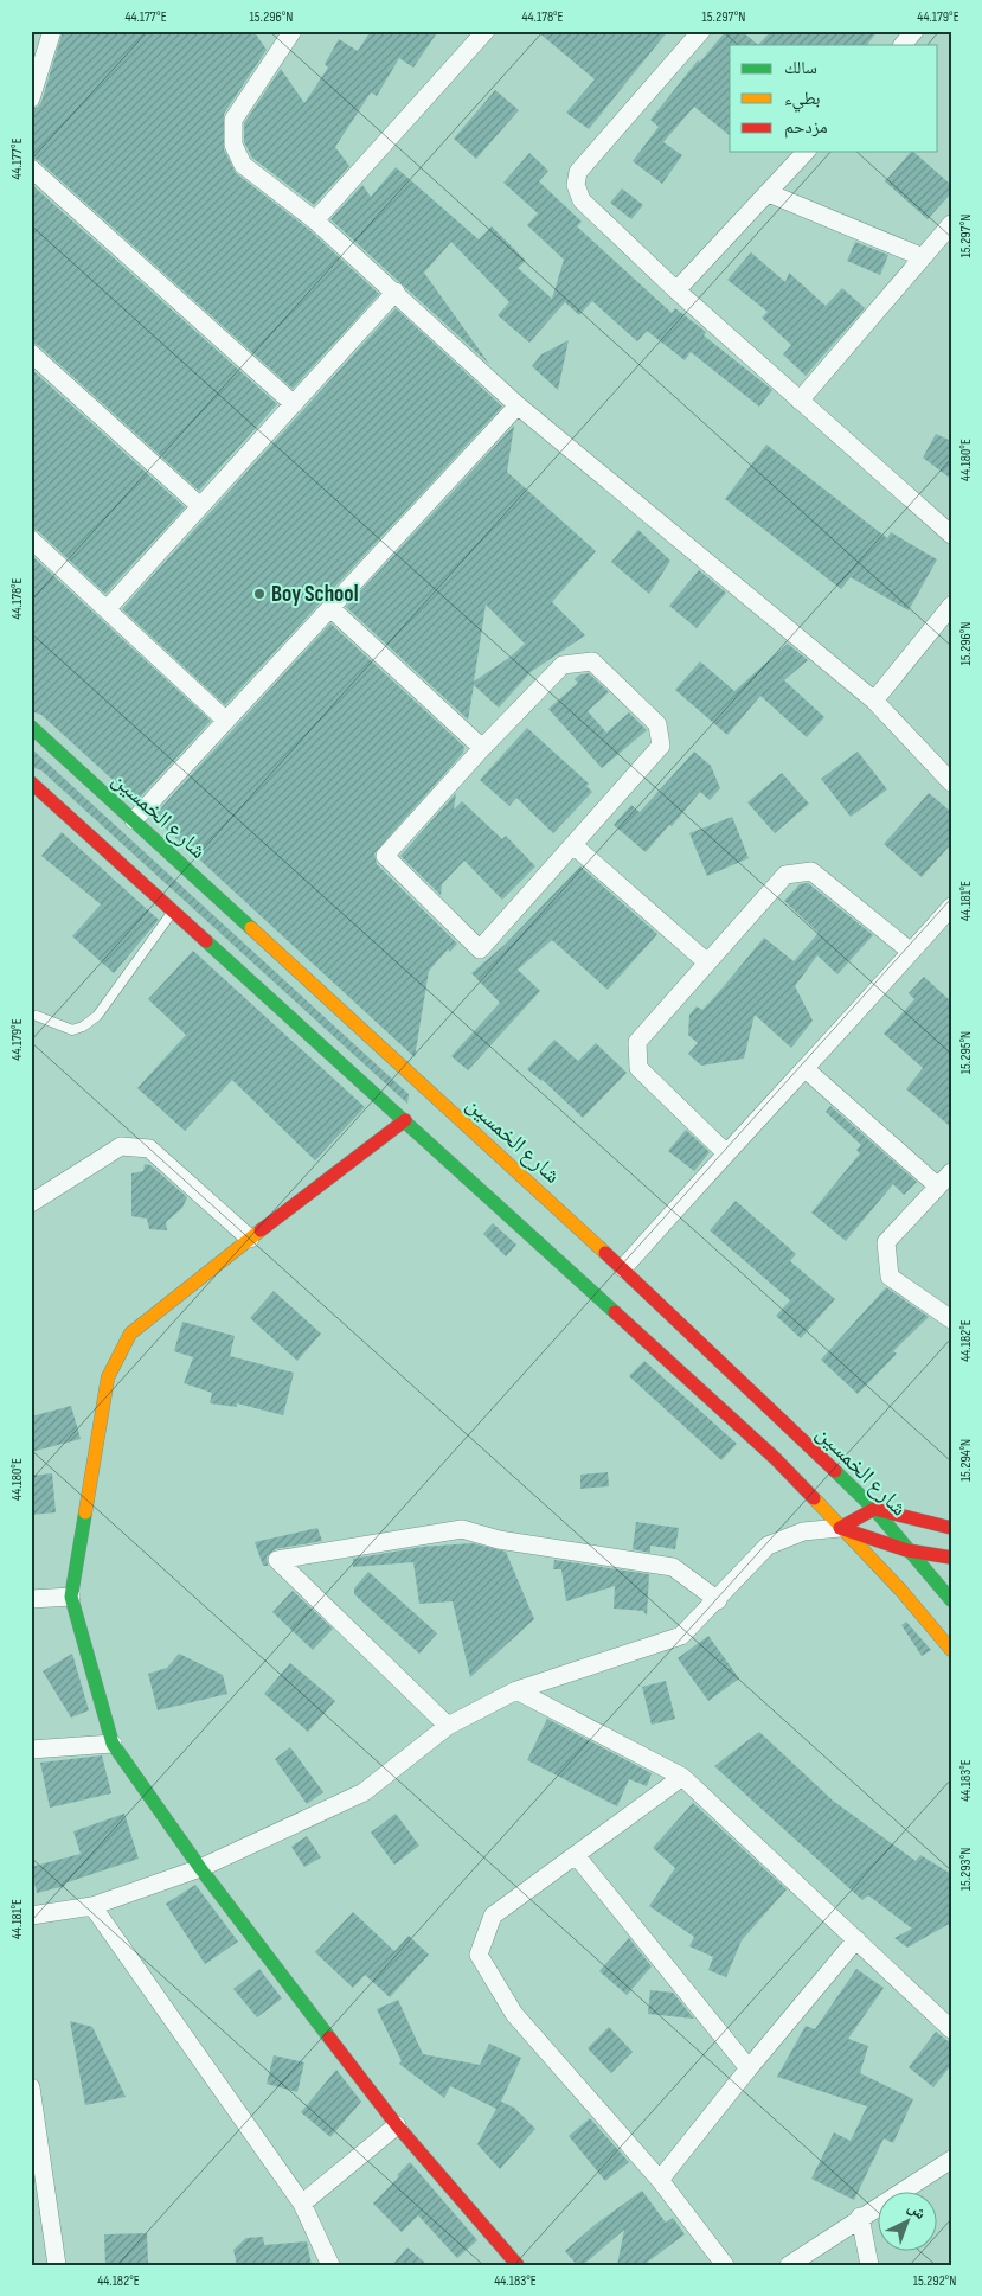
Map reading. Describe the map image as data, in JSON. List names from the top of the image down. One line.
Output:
{"streets":{"main road":["شارع الخمسين"]},"places":["Boy School"],"legend":["سالك","بطيء","مزدحم"],"north":"top right","coordinates":["44.177°E","15.296°N","44.178°E","15.297°N","44.179°E","44.180°E","44.181°E","15.295°N","44.182°E","15.294°N","44.183°E","15.293°N","15.292°N"]}
